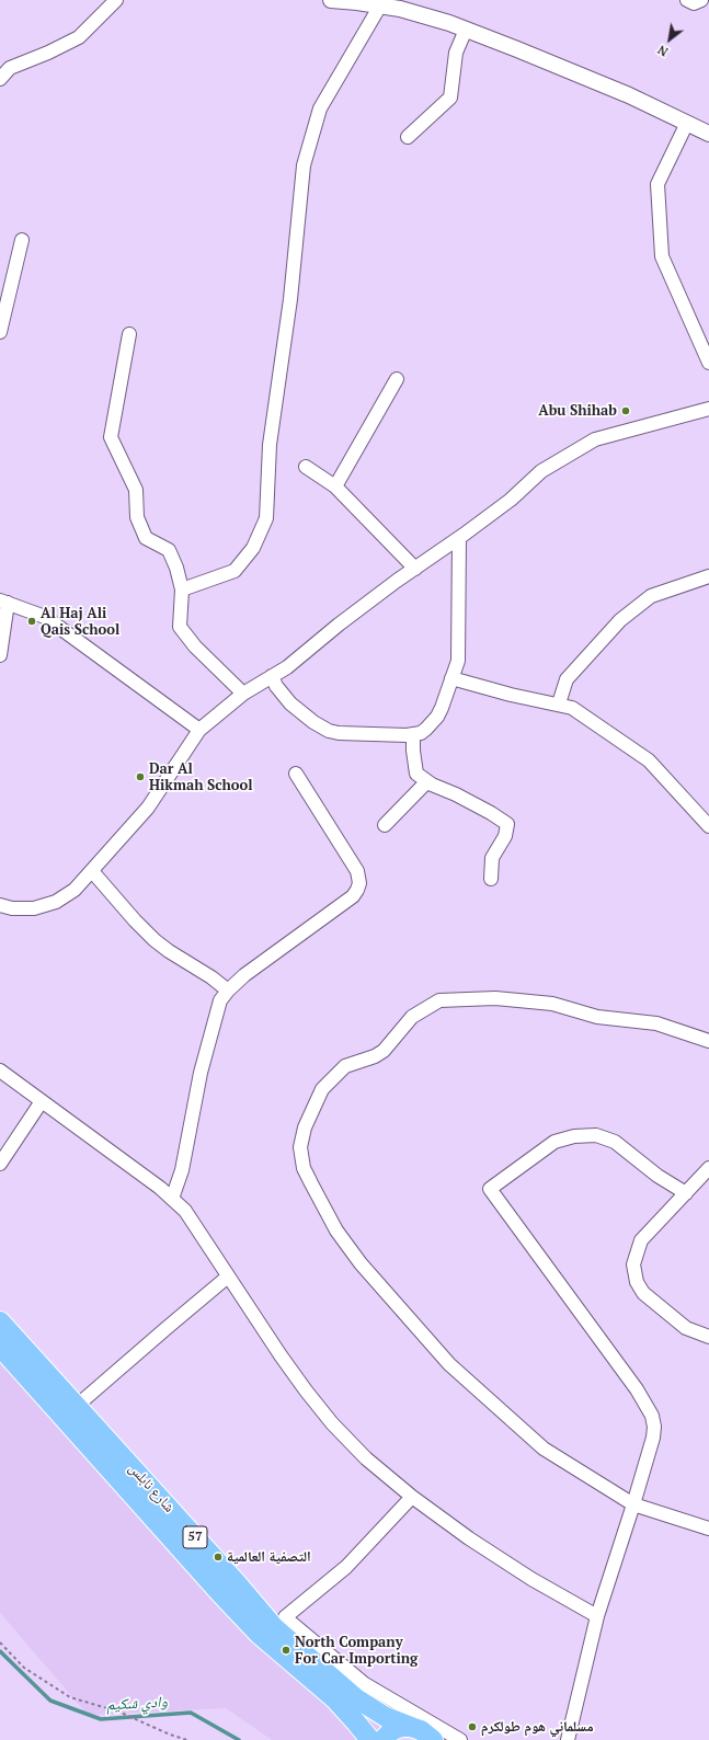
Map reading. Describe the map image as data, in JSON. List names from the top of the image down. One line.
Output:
{"streets":{"main road":["شارع نابلس","57"]},"water":["وادي شكيم"],"places":["Abu Shihab","Al Haj Ali Qais School","Dar Al Hikmah School","التصفية العالمية","North Company For Car Importing","مسلماني هوم طولكرم"],"north":"bottom left"}
